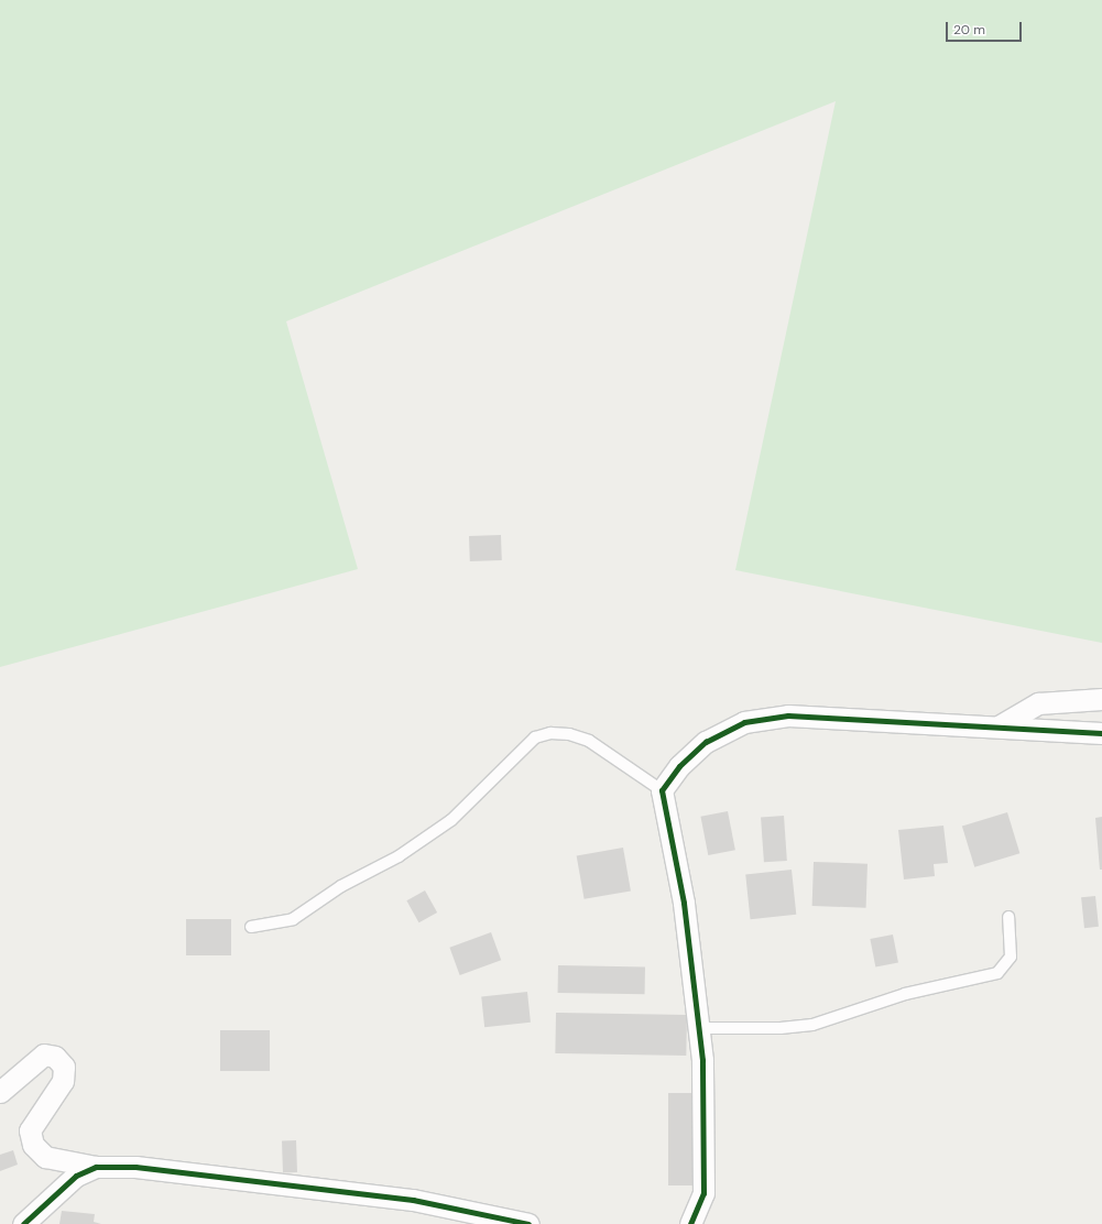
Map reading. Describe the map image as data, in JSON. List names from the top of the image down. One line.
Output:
{"scale_bar":"20 m"}
